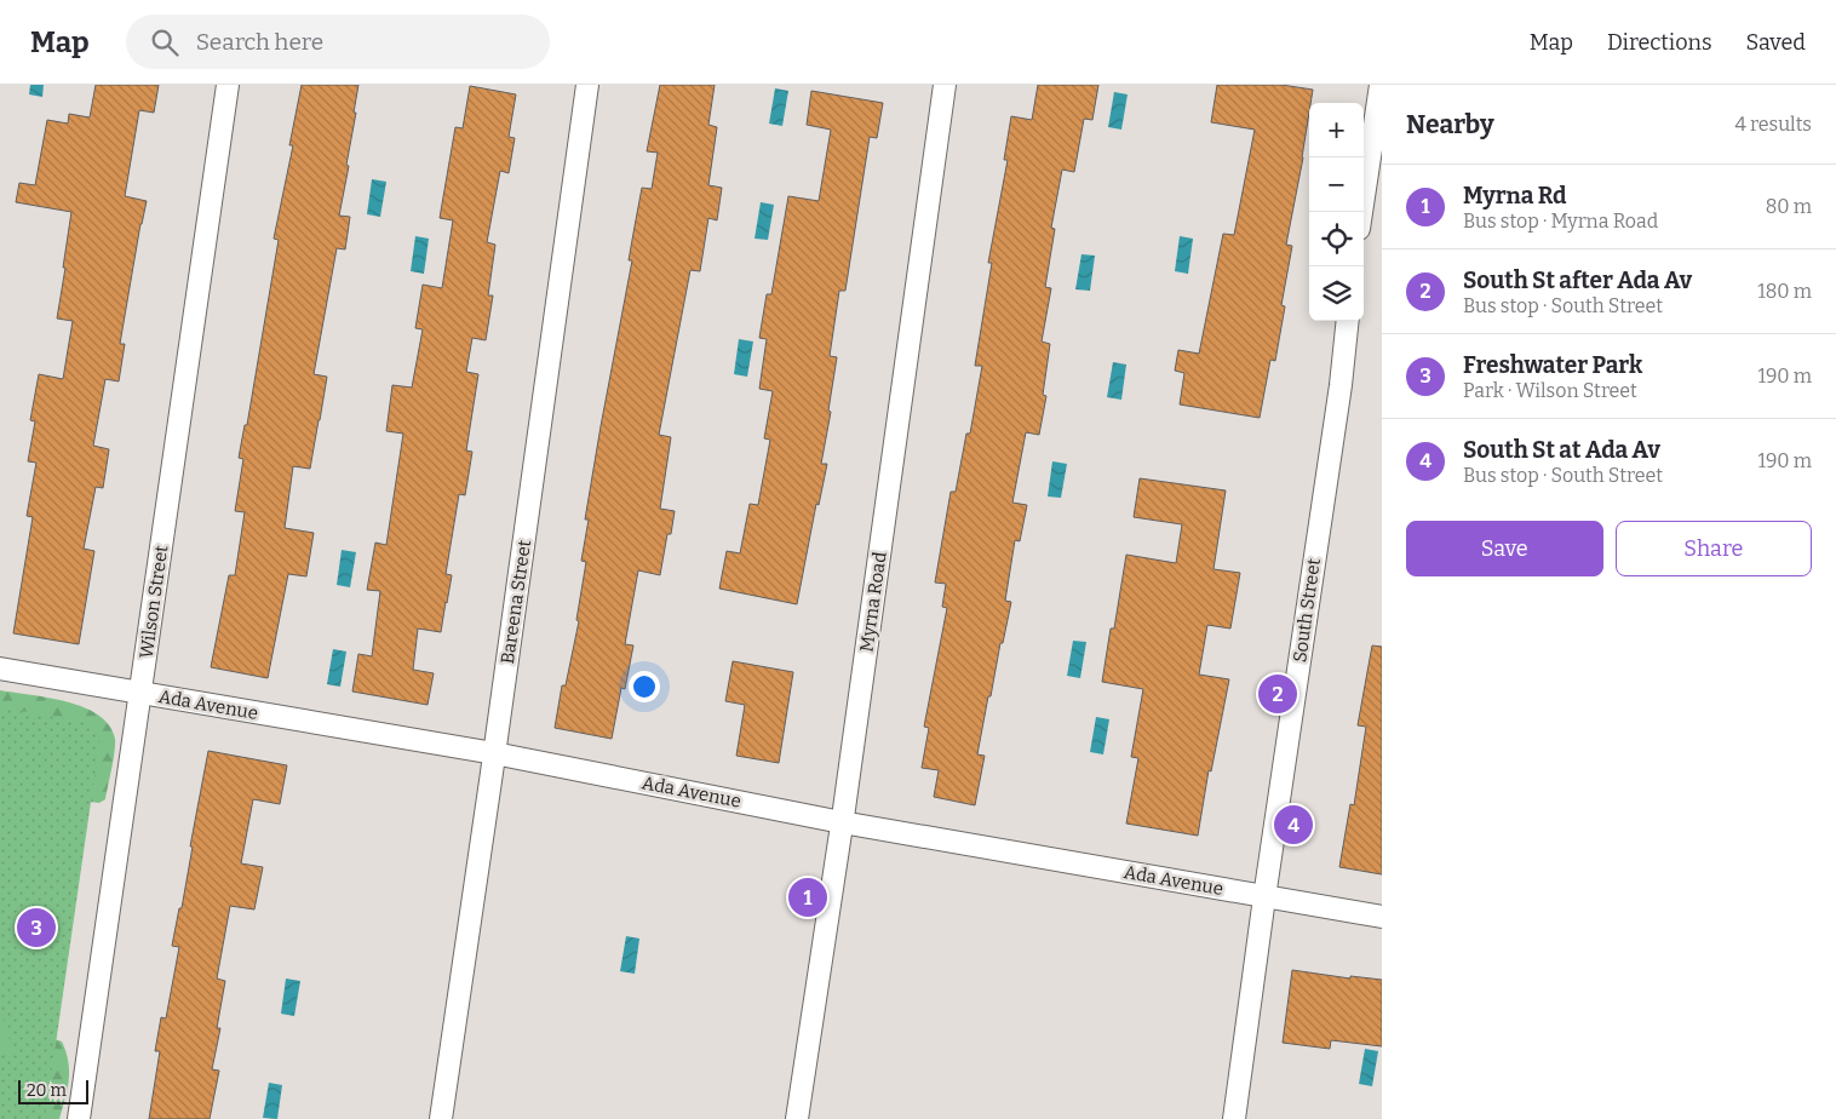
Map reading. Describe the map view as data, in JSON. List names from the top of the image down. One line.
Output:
{"streets":{"street":["Wilson Street","Bareena Street","Myrna Road","South Street","Ada Avenue"]},"crossings":[["Wilson Street","Ada Avenue"],["Bareena Street","Ada Avenue"],["Myrna Road","Ada Avenue"],["South Street","Ada Avenue"]],"scale_bar":"20 m","page":{"header":"Map","search":"Search here","nav":["Map","Directions","Saved"],"heading":["Nearby","4 results"],"map_buttons":["+","−"],"list":[{"mark":"1","name":"Myrna Rd","note":"Bus stop · Myrna Road","value":"80 m"},{"mark":"2","name":"South St after Ada Av","note":"Bus stop · South Street","value":"180 m"},{"mark":"3","name":"Freshwater Park","note":"Park · Wilson Street","value":"190 m"},{"mark":"4","name":"South St at Ada Av","note":"Bus stop · South Street","value":"190 m"}],"buttons":["Save","Share"],"pins":["2","4","1","3"],"scale":"20 m"}}
